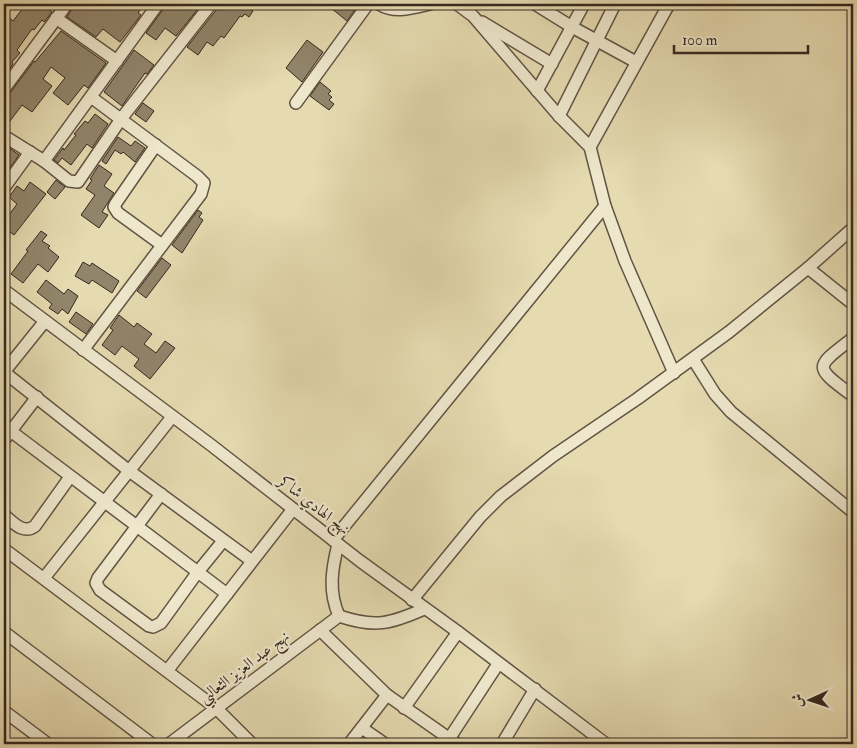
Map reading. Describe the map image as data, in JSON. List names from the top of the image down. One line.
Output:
{"streets":{"street":["نهج الهادي شاكر","نهج عبد العزيز الثعالبي"]},"scale_bar":"100 m","north":"left"}
